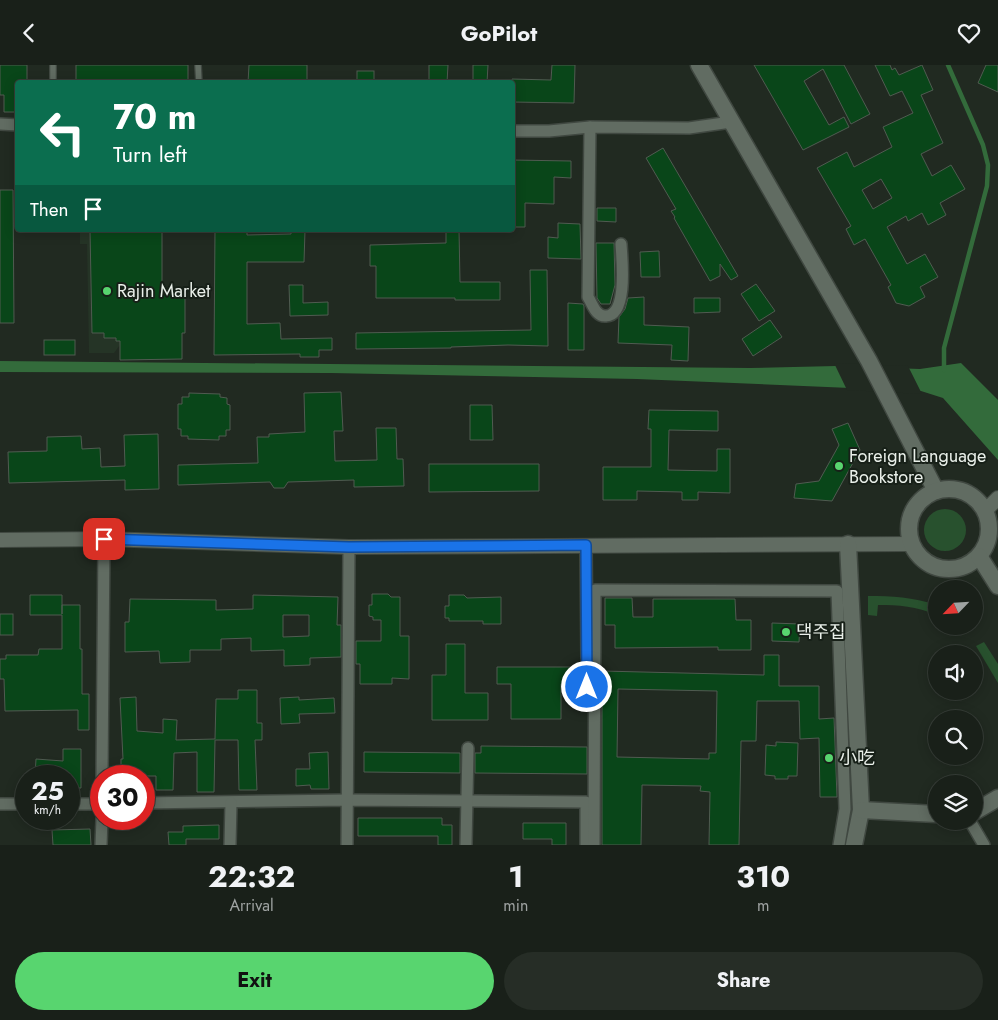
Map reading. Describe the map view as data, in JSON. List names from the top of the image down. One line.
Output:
{"places":["Rajin Market","Foreign Language Bookstore","댁주집","小吃"],"north":"bottom left","page":{"header":"GoPilot","turn":["70 m","Turn left"],"then":"Then","speed":"25 km/h","limit":"30","eta":["22:32","Arrival","1","min","310","m"],"buttons":["Exit","Share"]}}
